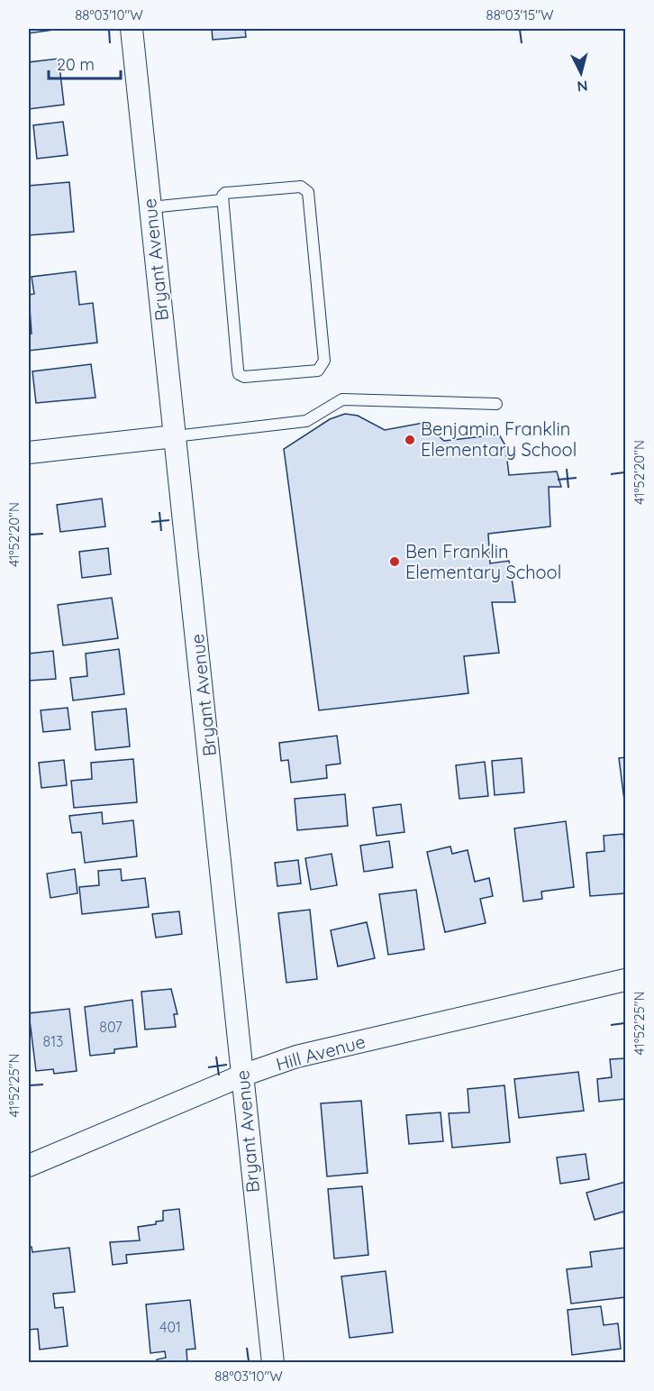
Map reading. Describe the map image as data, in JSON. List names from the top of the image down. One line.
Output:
{"streets":{"street":["Bryant Avenue","Hill Avenue"]},"crossings":[["Bryant Avenue","Hill Avenue"]],"places":["Benjamin Franklin Elementary School","Ben Franklin Elementary School"],"house_numbers":["807","813","401"],"scale_bar":"20 m","north":"bottom","coordinates":["88°03'10\"W","88°03'15\"W","41°52'20\"N","41°52'25\"N"]}
